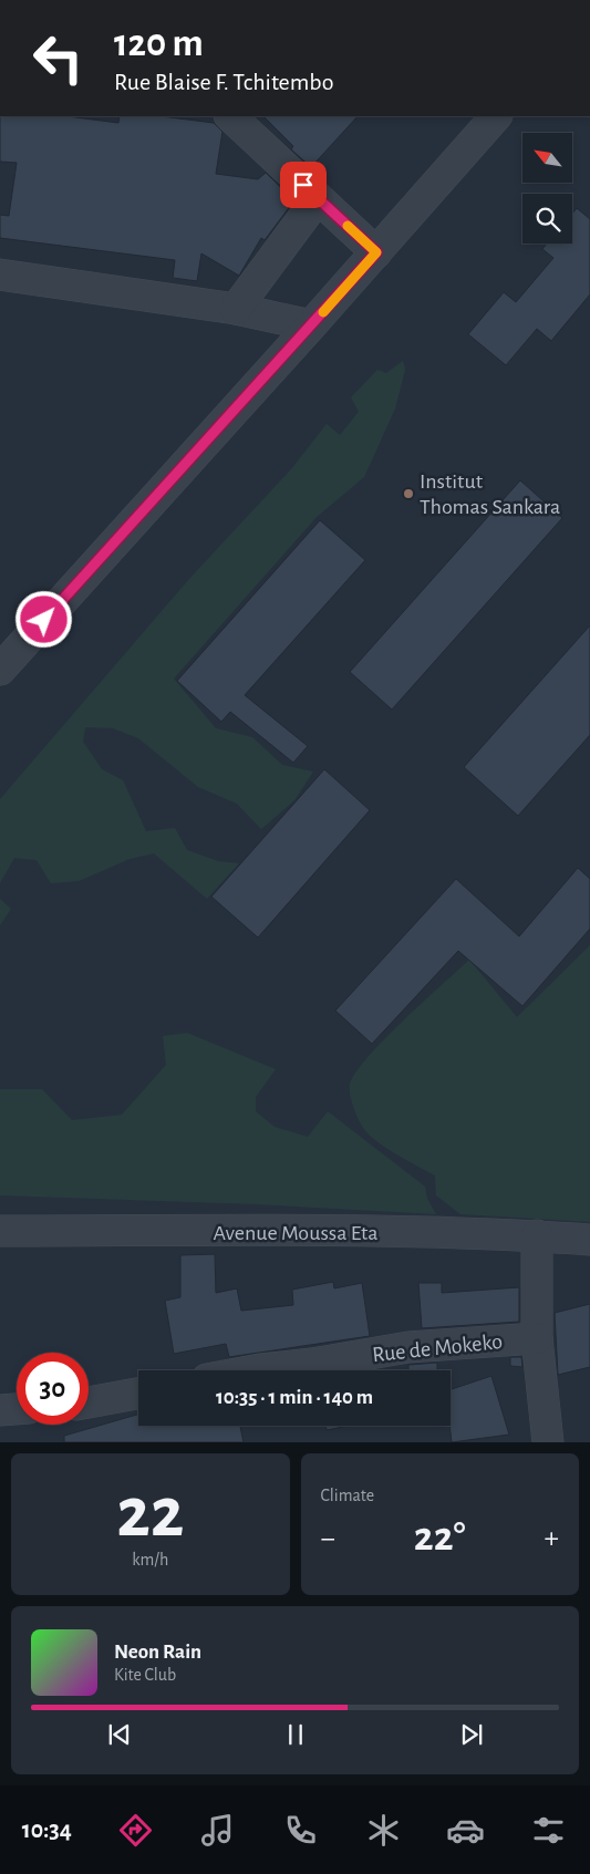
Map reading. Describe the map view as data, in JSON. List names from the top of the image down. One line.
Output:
{"streets":{"street":["Avenue Moussa Eta","Rue de Mokeko"]},"places":["Institut Thomas Sankara"],"north":"top left","page":{"turn":["120 m","Rue Blaise F. Tchitembo"],"limit":"30","trip":"10:35 · 1 min · 140 m","tile":[["22","km/h"],"Climate"],"heat":["−","22°","+"],"song":["Neon Rain","Kite Club"],"tabs":"10:34"}}
